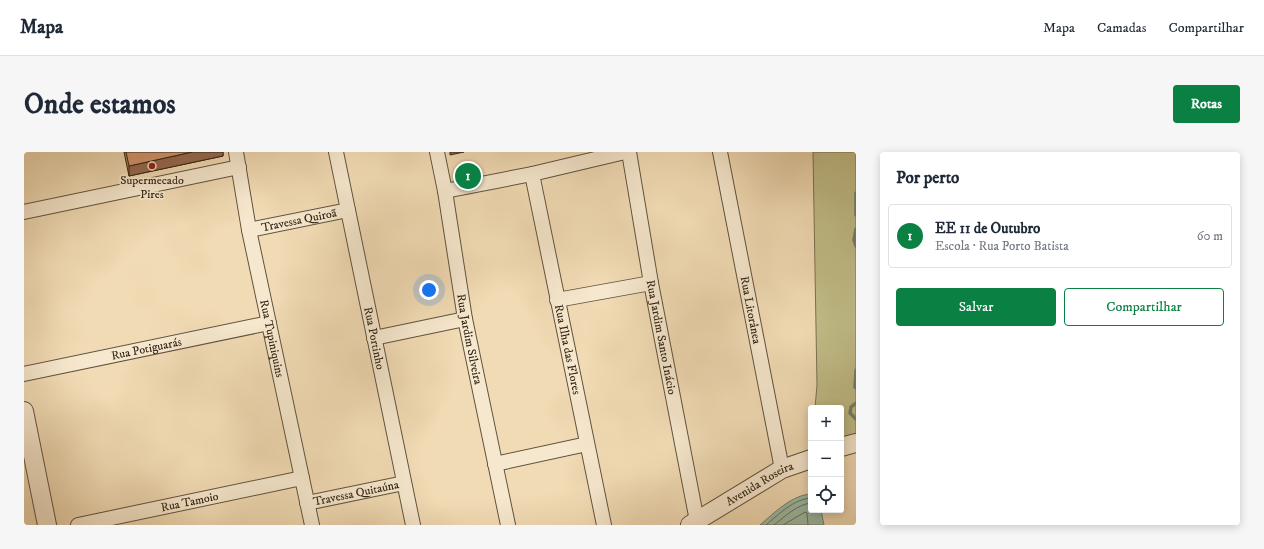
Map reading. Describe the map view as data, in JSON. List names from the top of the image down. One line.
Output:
{"streets":{"street":["Travessa Quiroã","Rua Litorânea","Rua Jardim Santo Inácio","Rua Portinho","Rua Tupiniquins","Rua Jardim Silveira","Rua Potiguarás","Rua Ilha das Flores","Avenida Roseira","Travessa Quitaúna","Rua Tamoio"]},"crossings":[["Travessa Quiroã","Rua Portinho"],["Travessa Quiroã","Rua Tupiniquins"],["Rua Litorânea","Avenida Roseira"],["Rua Jardim Santo Inácio","Avenida Roseira"],["Rua Portinho","Travessa Quitaúna"],["Rua Tupiniquins","Rua Potiguarás"],["Rua Tupiniquins","Travessa Quitaúna"],["Rua Tupiniquins","Rua Tamoio"]],"places":["Supermecado Pires"],"page":{"header":"Mapa","nav":["Mapa","Camadas","Compartilhar"],"buttons":["Rotas",["Salvar","Compartilhar"]],"title":"Onde estamos","heading":"Por perto","pins":"1","list":[{"mark":"1","name":"EE 11 de Outubro","note":"Escola · Rua Porto Batista","value":"60 m"}],"map_buttons":["+","−"]}}
